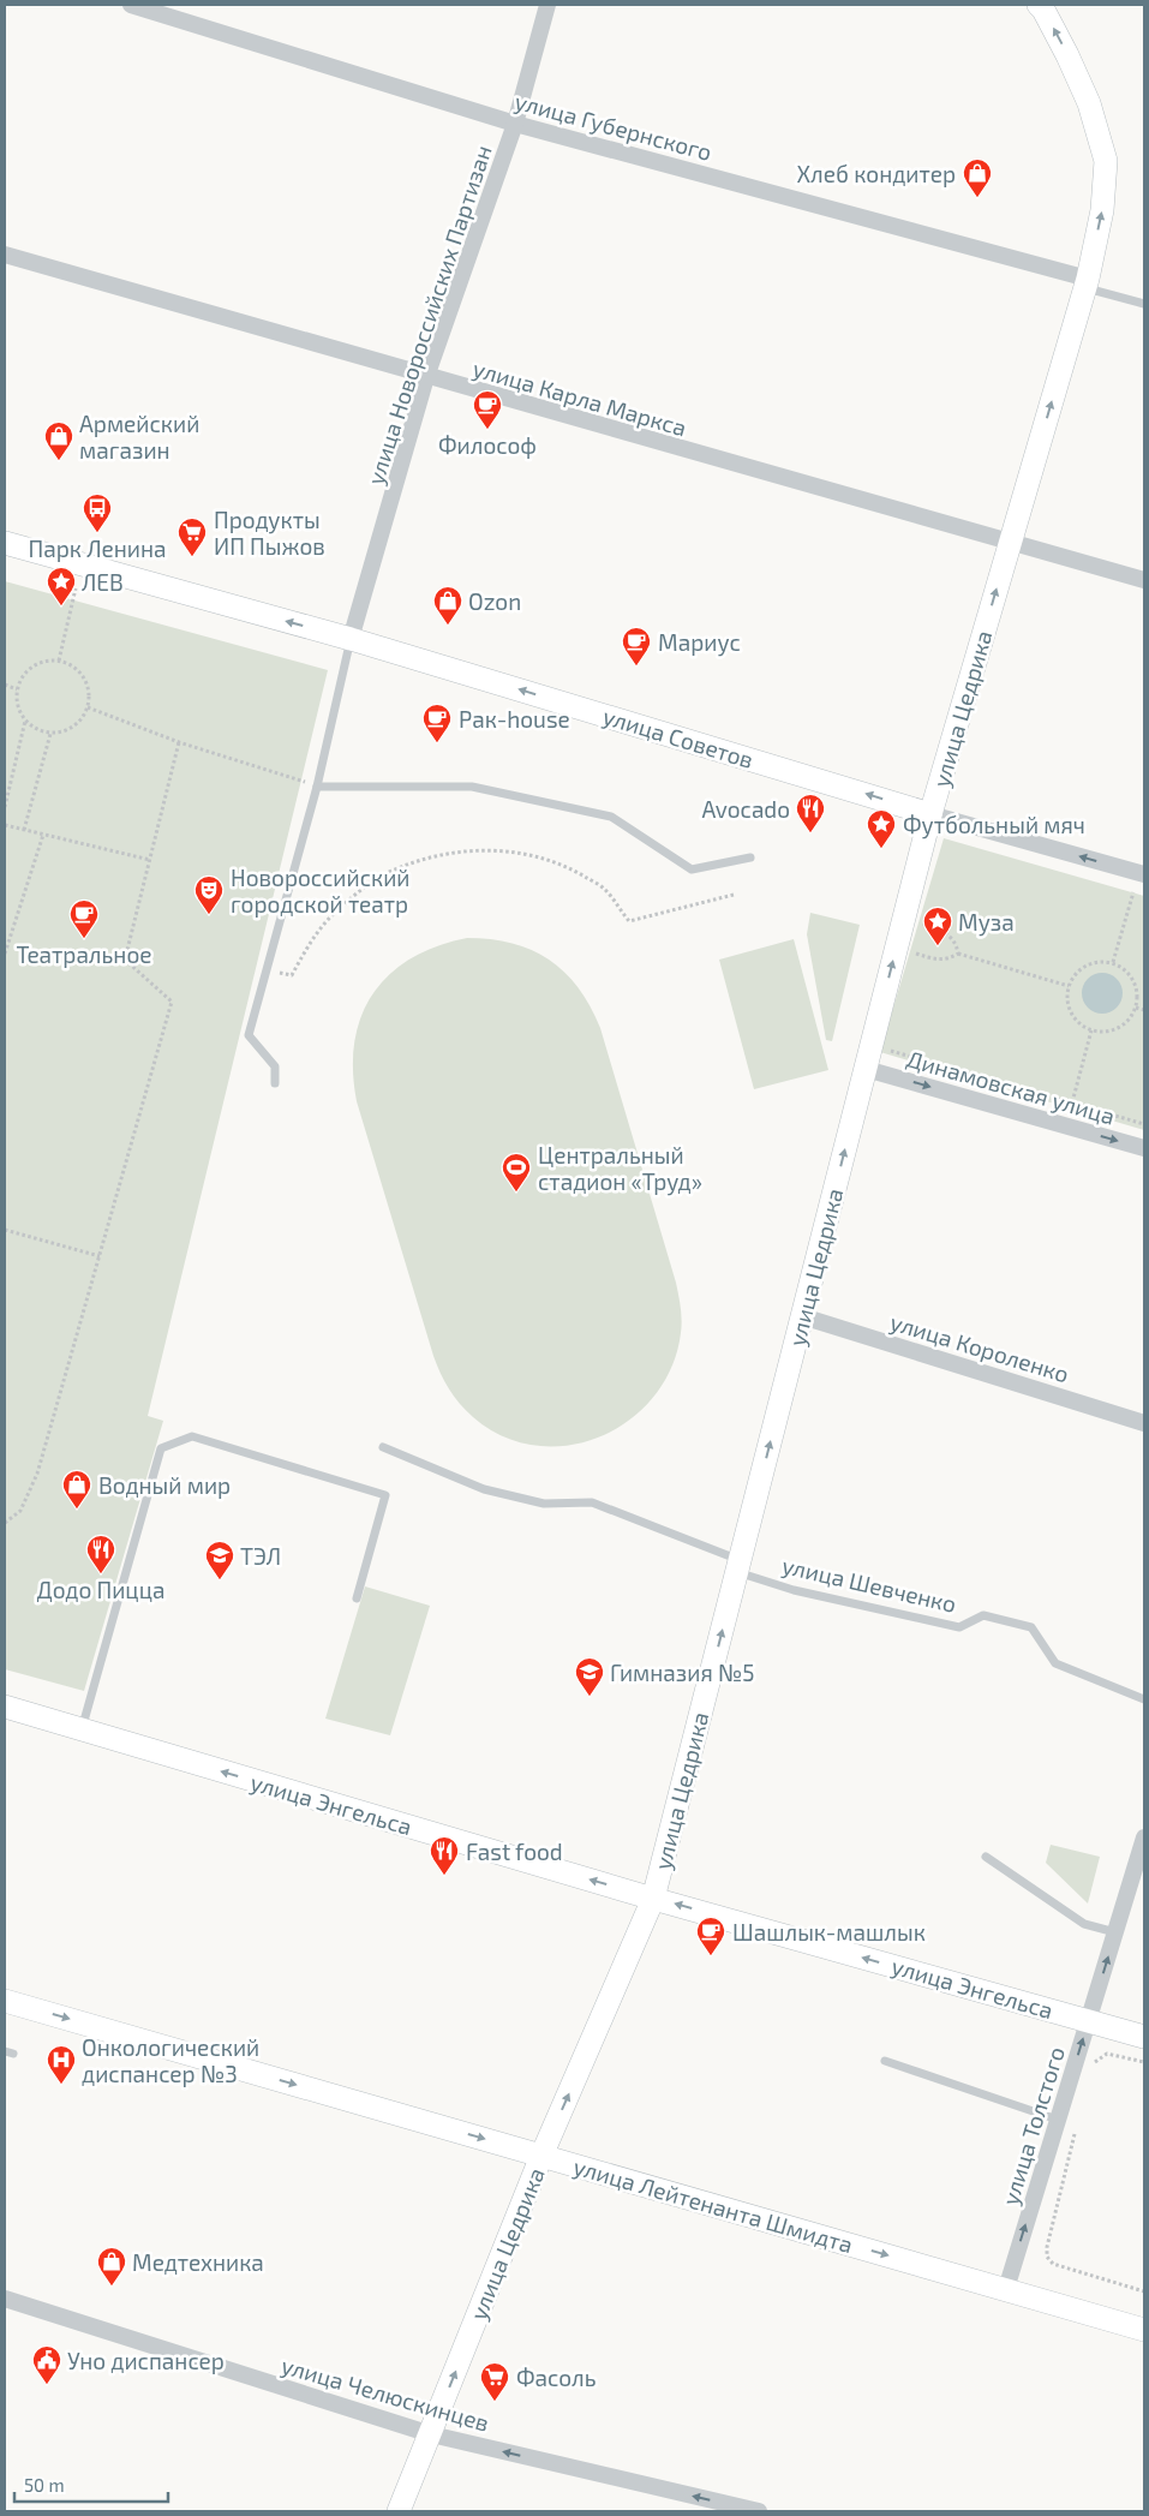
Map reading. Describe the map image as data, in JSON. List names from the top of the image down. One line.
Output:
{"streets":{"street":["улица Губернского","улица Новороссийских Партизан","улица Карла Маркса","улица Цедрика","улица Советов","Динамовская улица","улица Короленко","улица Энгельса","улица Толстого","улица Лейтенанта Шмидта","улица Челюскинцев"],"lane":["улица Шевченко"]},"crossings":[["улица Губернского","улица Новороссийских Партизан"],["улица Губернского","улица Цедрика"],["улица Новороссийских Партизан","улица Карла Маркса"],["улица Новороссийских Партизан","улица Советов"],["улица Карла Маркса","улица Цедрика"],["улица Цедрика","улица Советов"],["улица Цедрика","Динамовская улица"],["улица Цедрика","улица Короленко"],["улица Цедрика","улица Шевченко"],["улица Цедрика","улица Энгельса"],["улица Цедрика","улица Лейтенанта Шмидта"],["улица Цедрика","улица Челюскинцев"],["улица Энгельса","улица Толстого"],["улица Толстого","улица Лейтенанта Шмидта"]],"one_way":["улица Цедрика","улица Советов","Динамовская улица","улица Энгельса","улица Толстого","улица Лейтенанта Шмидта","улица Челюскинцев"],"places":{"shop":["Хлеб кондитер","Армейский магазин","Ozon","Водный мир","Медтехника"],"cafe":["Философ","Мариус","Рак-house","Театральное","Шашлык-машлык"],"bus stop":["Парк Ленина"],"supermarket":["Продукты ИП Пыжов","Фасоль"],"place":["ЛЕВ","Футбольный мяч","Муза"],"restaurant":["Avocado","Додо Пицца","Fast food"],"theatre":["Новороссийский городской театр"],"sports":["Центральный стадион «Труд»"],"school or university":["ТЭЛ","Гимназия №5"],"hospital":["Онкологический диспансер №3"],"public building":["Уно диспансер"]},"scale_bar":"50 m"}
